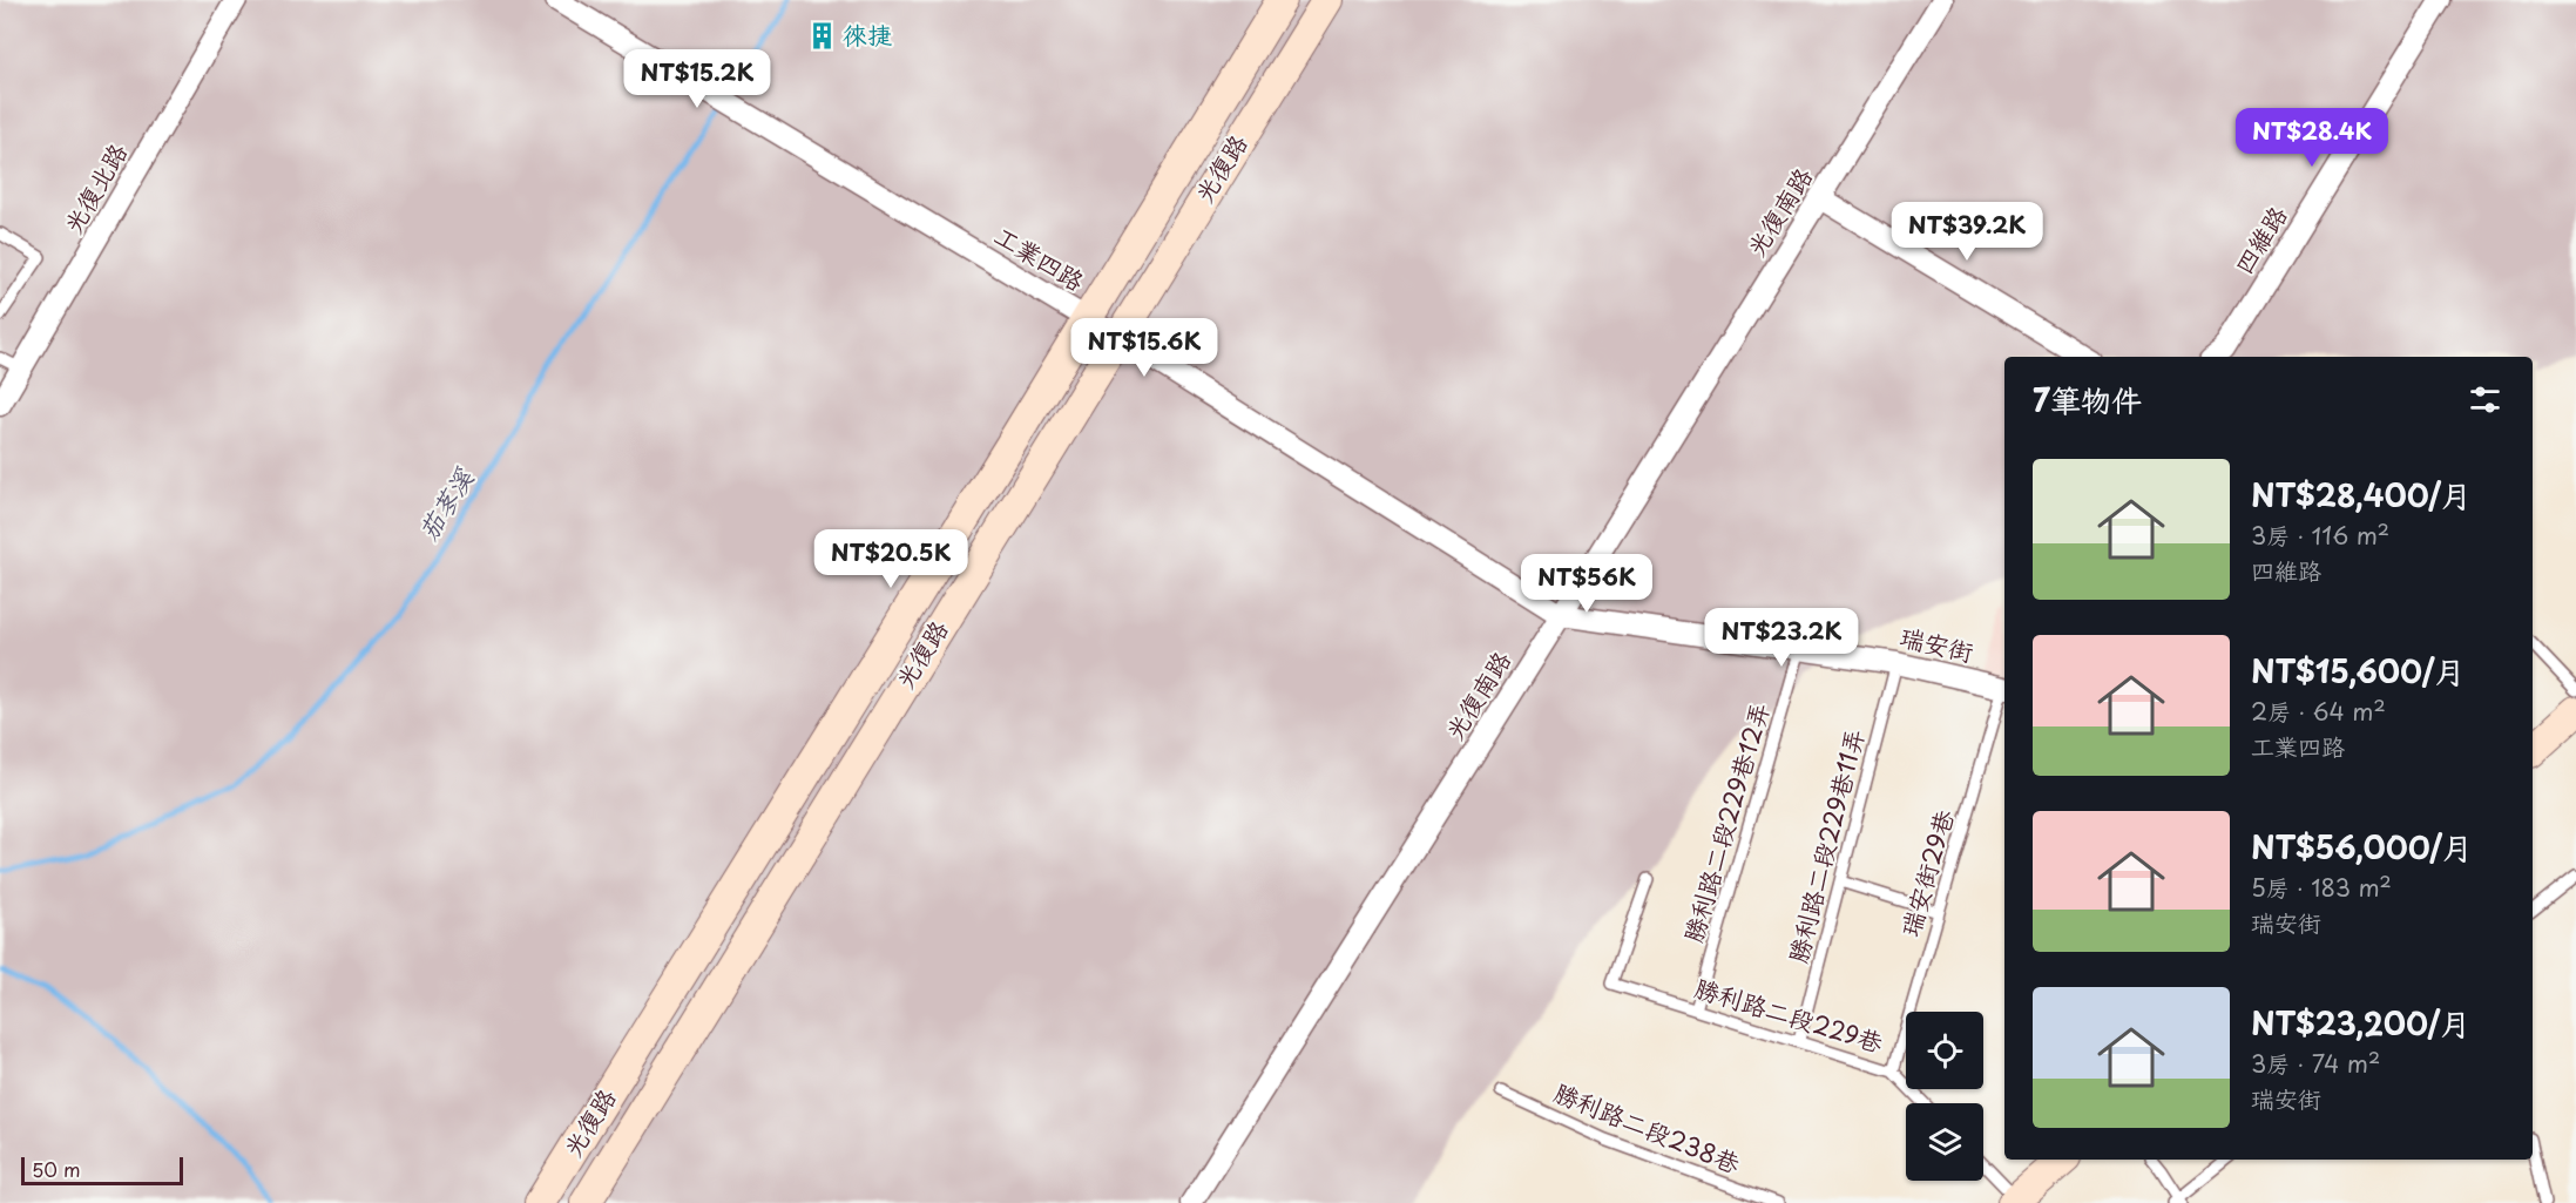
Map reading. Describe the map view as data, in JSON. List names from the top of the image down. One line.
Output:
{"streets":{"street":["光復路","光復北路","光復南路","四維路","工業四路","瑞安街"],"lane":["勝利路二段229巷12弄","勝利路二段229巷11弄","瑞安街29巷","勝利路二段229巷","勝利路二段238巷"]},"crossings":[["光復路","工業四路"],["光復南路","工業四路"],["光復南路","瑞安街"],["工業四路","瑞安街"],["瑞安街","勝利路二段229巷12弄"],["瑞安街","勝利路二段229巷11弄"],["勝利路二段229巷12弄","勝利路二段229巷"],["勝利路二段229巷11弄","勝利路二段229巷"],["瑞安街29巷","勝利路二段229巷"]],"water":["茄苳溪"],"places":{"building":["徠捷"]},"scale_bar":"50 m","page":{"price":["NT$15.2K","NT$28.4K","NT$39.2K","NT$15.6K","NT$20.5K","NT$56K","NT$23.2K"],"heading":"7筆物件","list":[{"name":"NT$28,400/月","note":"3房 · 116 m² · 四維路"},{"name":"NT$15,600/月","note":"2房 · 64 m² · 工業四路"},{"name":"NT$56,000/月","note":"5房 · 183 m² · 瑞安街"},{"name":"NT$23,200/月","note":"3房 · 74 m² · 瑞安街"}],"scale":"50 m"}}
